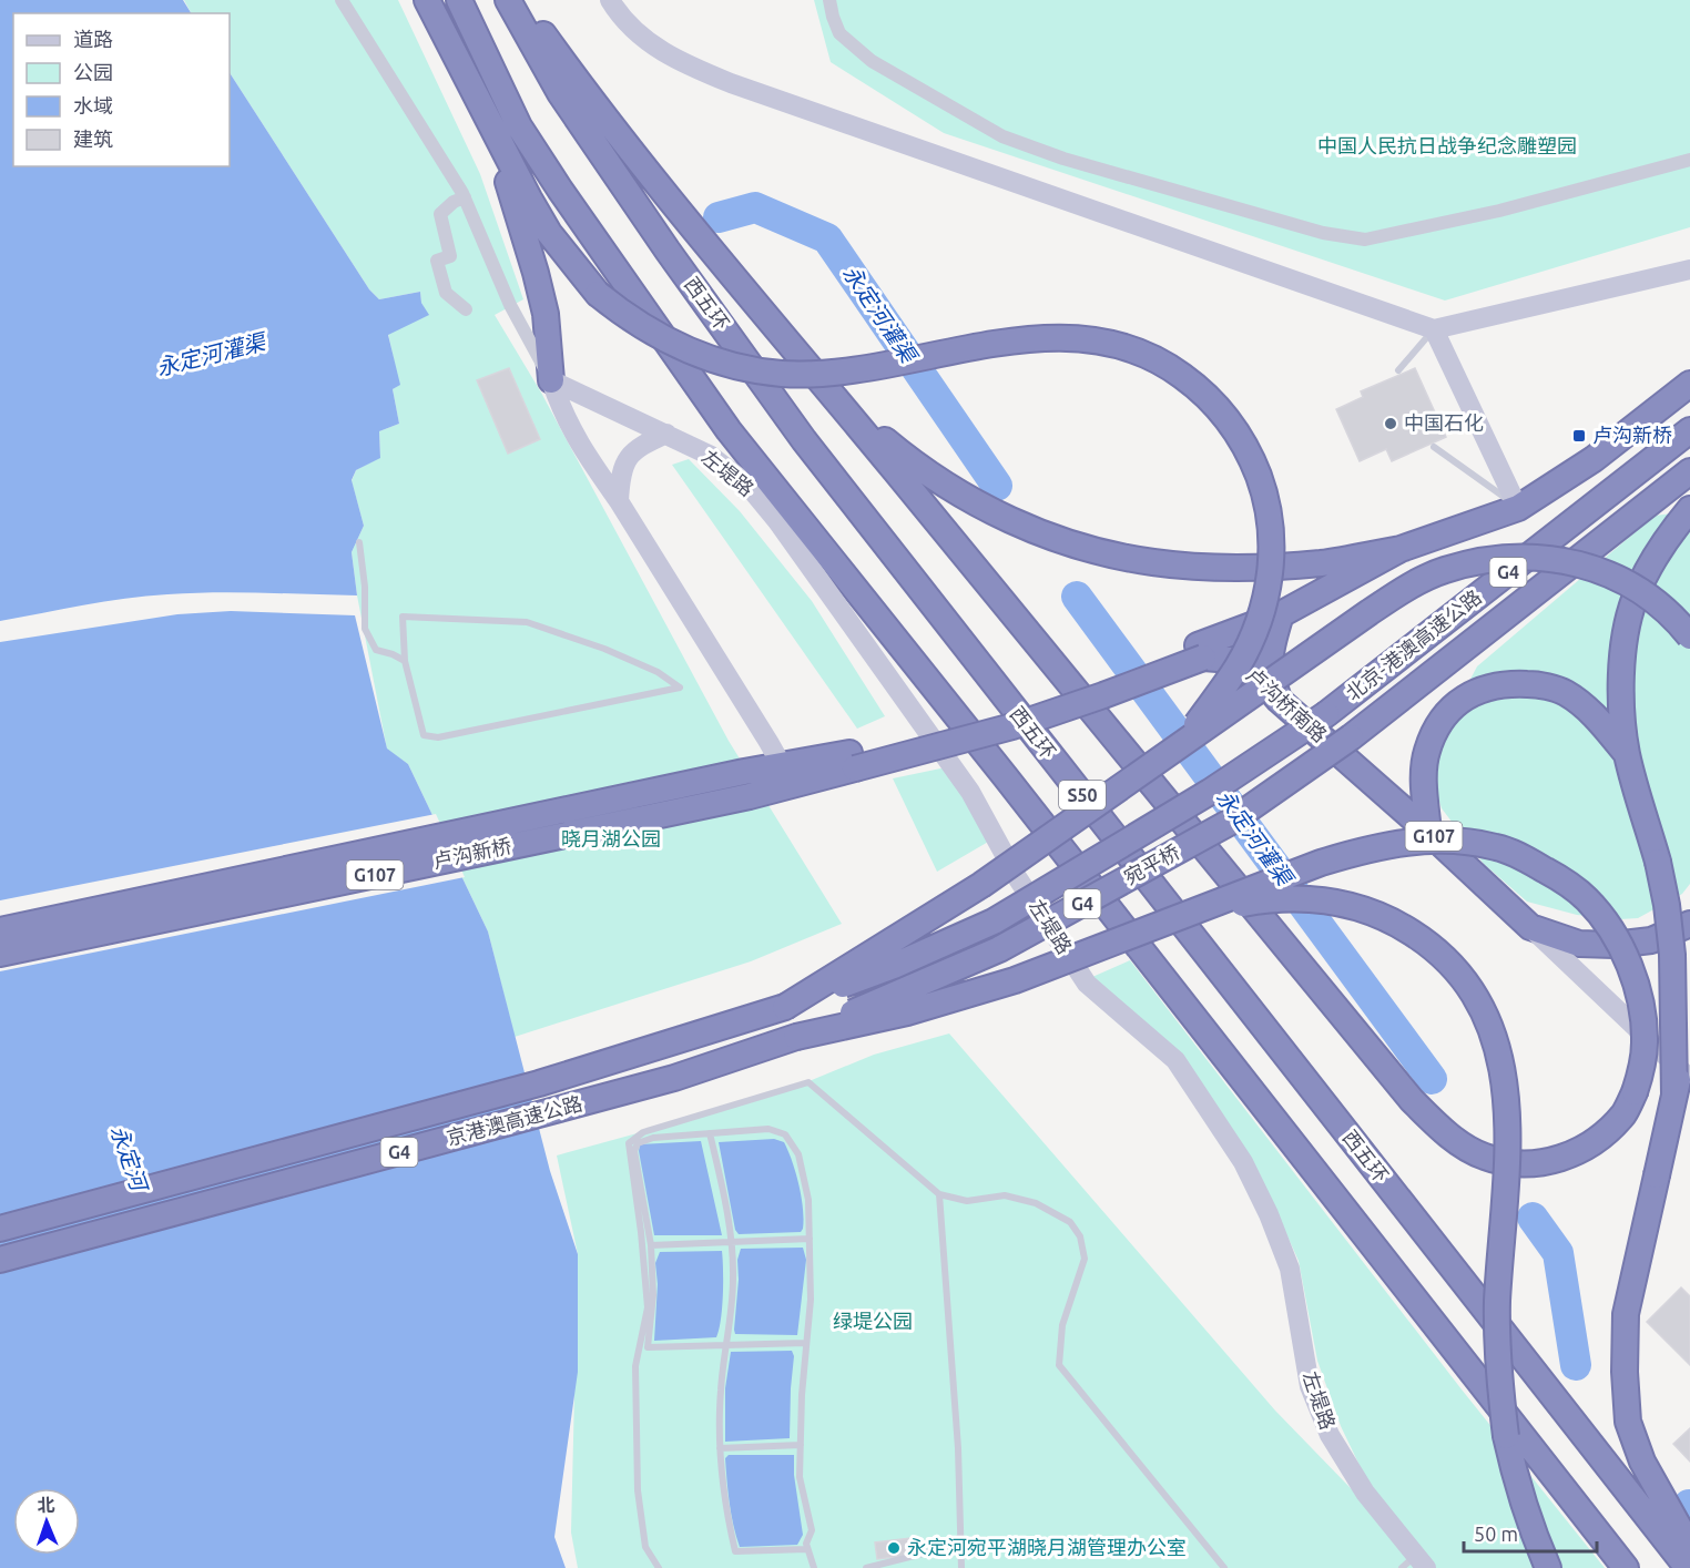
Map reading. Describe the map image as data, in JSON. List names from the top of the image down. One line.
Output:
{"streets":{"highway":["西五环","G4","北京-港澳高速公路","卢沟桥南路","S50","G107","卢沟新桥","宛平桥","京港澳高速公路"],"street":["左堤路"]},"crossings":[["北京-港澳高速公路","宛平桥"],["卢沟桥南路","卢沟新桥"],["宛平桥","京港澳高速公路"]],"water":["永定河灌渠","永定河"],"parks":["中国人民抗日战争纪念雕塑园","晓月湖公园","绿堤公园"],"places":{"other":["中国石化","永定河宛平湖晓月湖管理办公室"],"transit":["卢沟新桥"]},"legend":["道路","公园","水域","建筑"],"scale_bar":"50 m","north":"top"}
